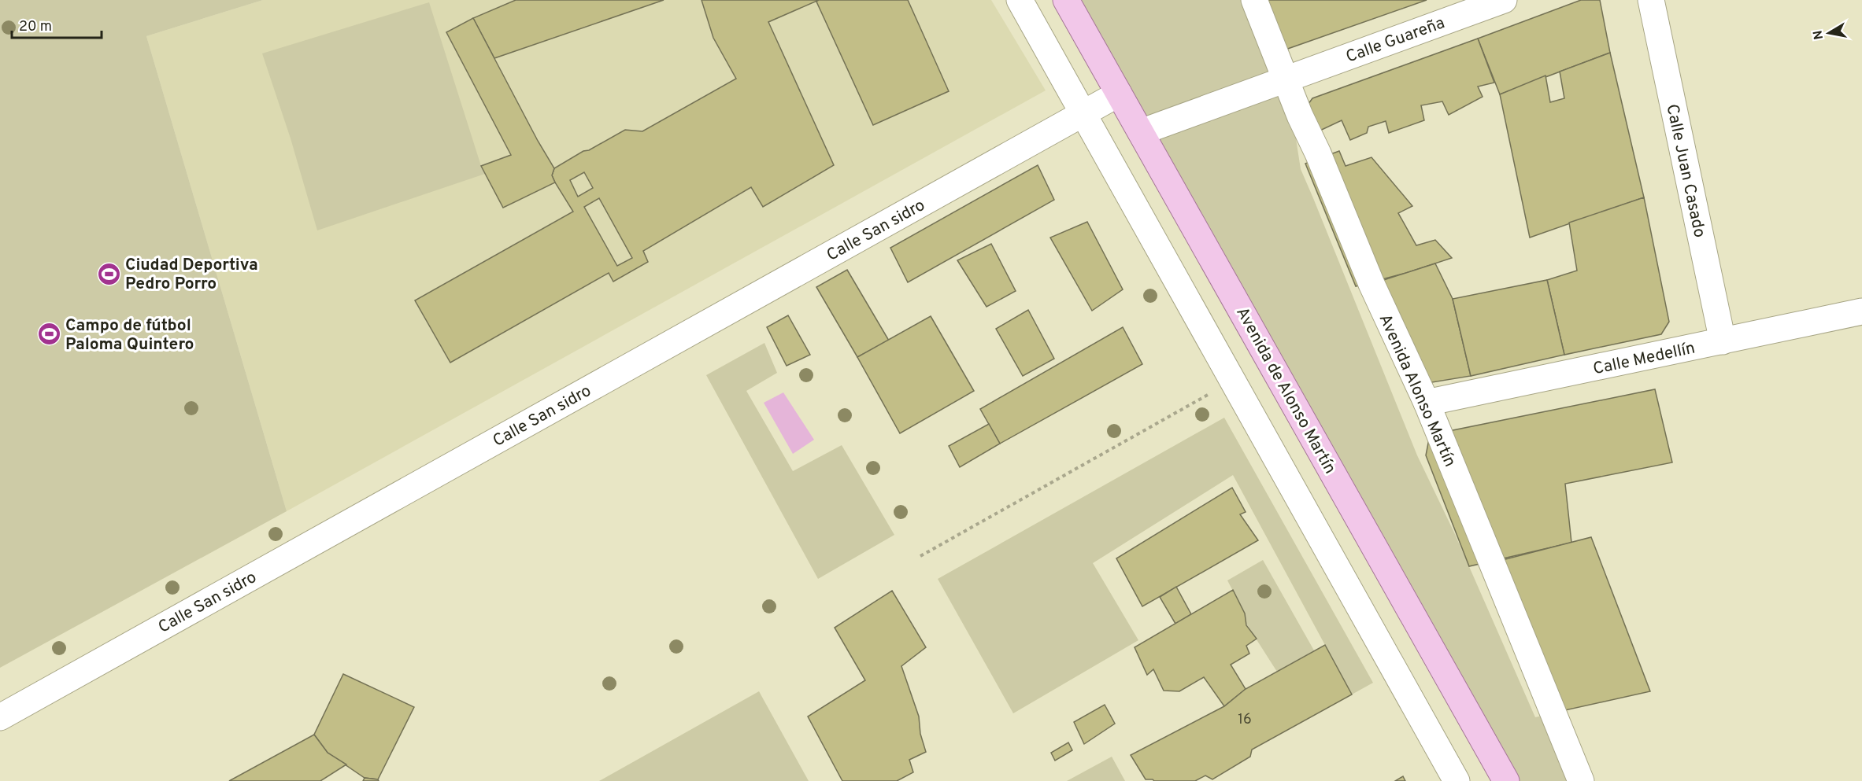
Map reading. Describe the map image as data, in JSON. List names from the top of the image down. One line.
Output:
{"streets":{"main road":["Avenida de Alonso Martín"],"street":["Calle Guareña","Calle Juan Casado","Calle San sidro","Calle Medellín","Avenida Alonso Martín"]},"crossings":[["Calle Guareña","Avenida de Alonso Martín"],["Calle Guareña","Avenida Alonso Martín"],["Calle Juan Casado","Calle Medellín"],["Calle San sidro","Avenida de Alonso Martín"],["Calle Medellín","Avenida Alonso Martín"]],"places":{"sports":["Ciudad Deportiva Pedro Porro","Campo de fútbol Paloma Quintero"]},"house_numbers":["16"],"scale_bar":"20 m","north":"left"}
